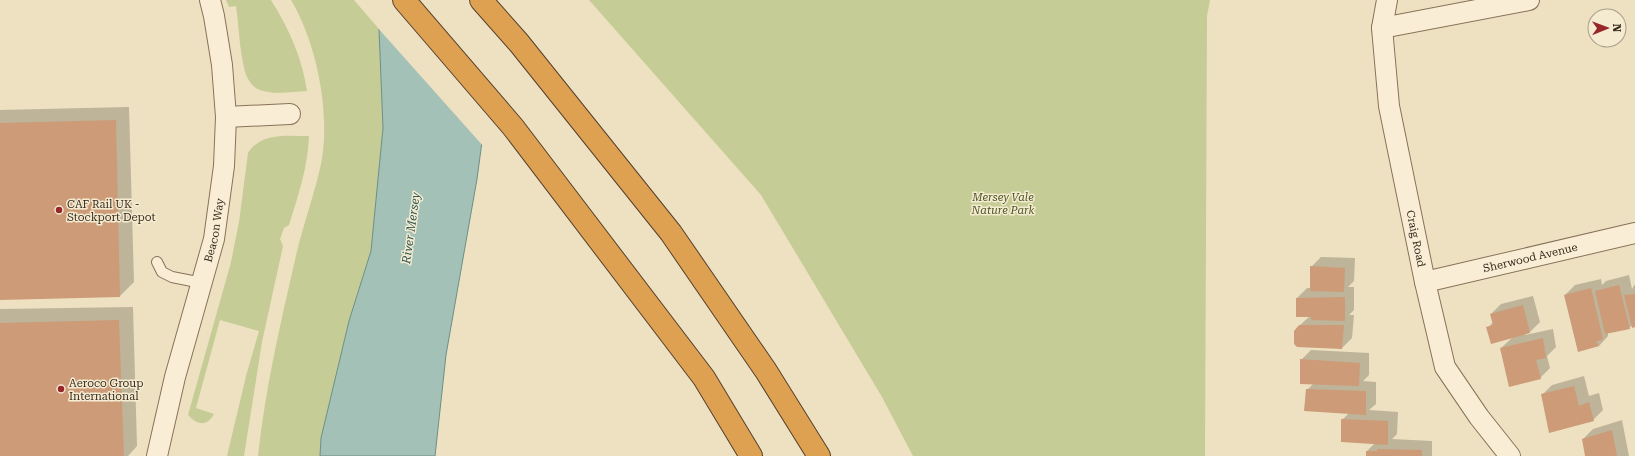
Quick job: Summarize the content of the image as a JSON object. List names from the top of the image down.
{
  "streets": {
    "street": ["Beacon Way", "Craig Road", "Sherwood Avenue"]
  },
  "crossings": [
    ["Craig Road", "Sherwood Avenue"]
  ],
  "water": ["River Mersey"],
  "parks": ["Mersey Vale Nature Park"],
  "places": ["CAF Rail UK - Stockport Depot", "Aeroco Group International"],
  "north": "right"
}
